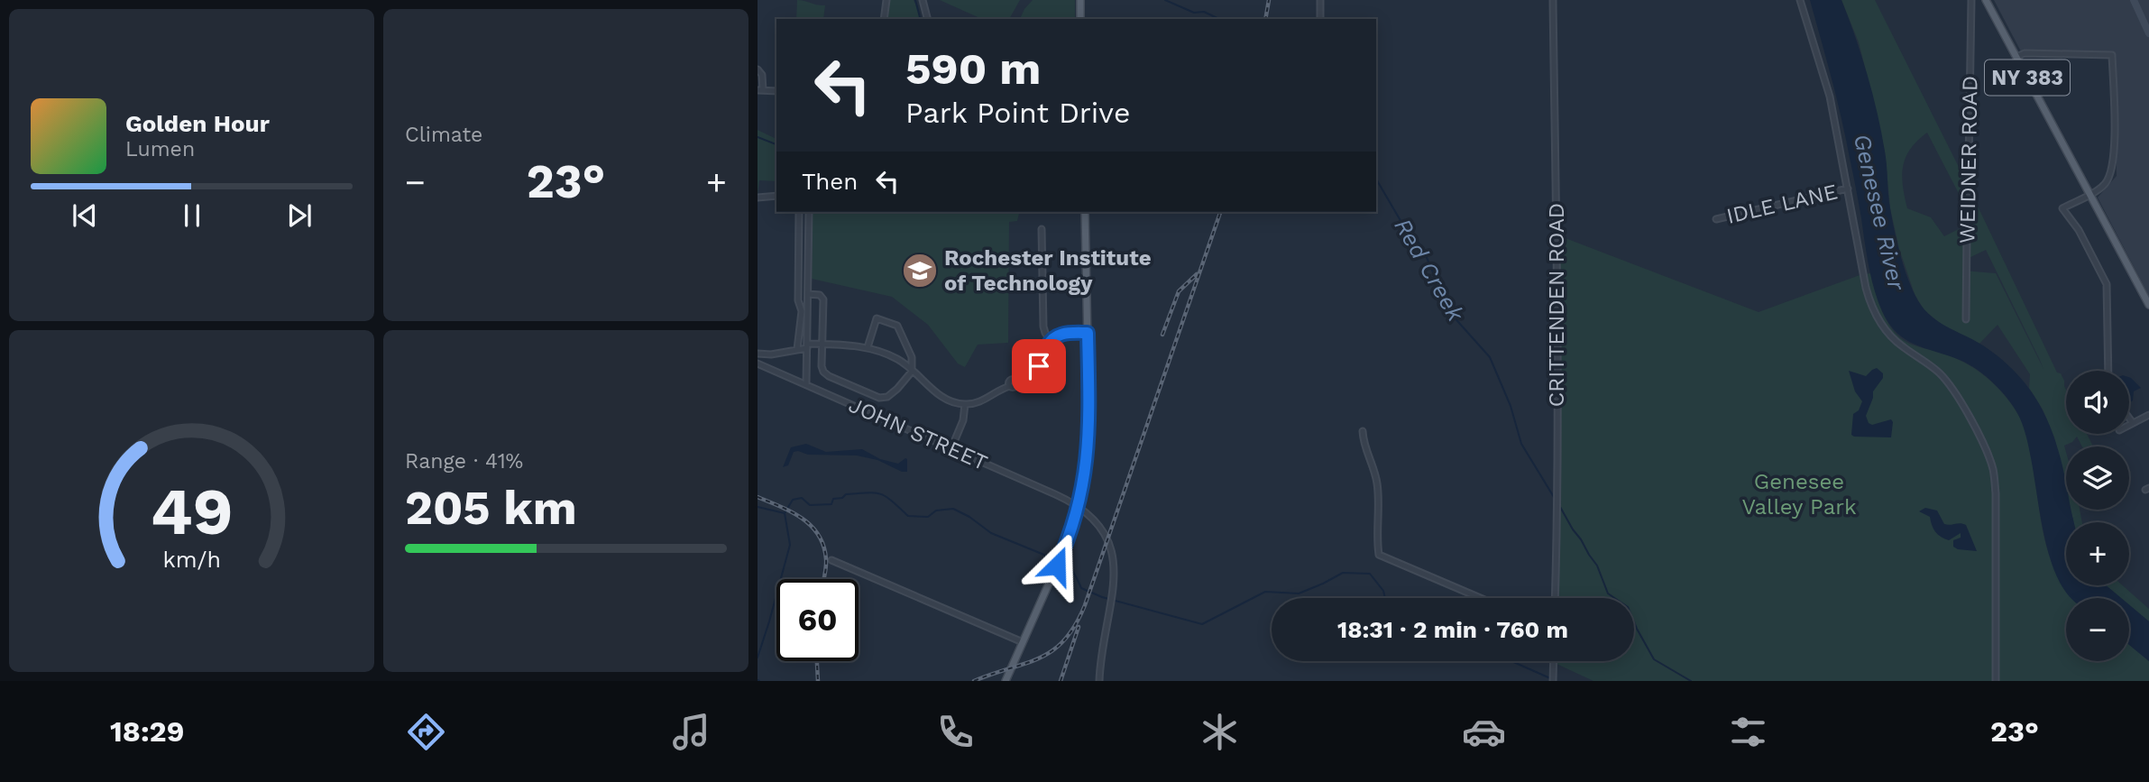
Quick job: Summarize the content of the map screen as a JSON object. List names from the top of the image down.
{
  "streets": {
    "main road": ["NY 383"],
    "street": [
      "WEIDNER ROAD",
      "IDLE LANE",
      "CRITTENDEN ROAD",
      "JOHN STREET"
    ]
  },
  "water": ["Genesee River", "Red Creek"],
  "parks": ["Genesee Valley Park"],
  "places": {
    "school or university": ["Rochester Institute of Technology"]
  },
  "page": {
    "tile": [
      "Climate",
      ["Range · 41%", "205 km"]
    ],
    "turn": ["590 m", "Park Point Drive"],
    "song": ["Golden Hour", "Lumen"],
    "then": "Then",
    "heat": ["−", "23°", "+"],
    "map_buttons": ["+", "−"],
    "limit": "60",
    "trip": "18:31 · 2 min · 760 m",
    "tabs": ["18:29", "23°"],
    "gauge": ["49", "km/h"]
  }
}
